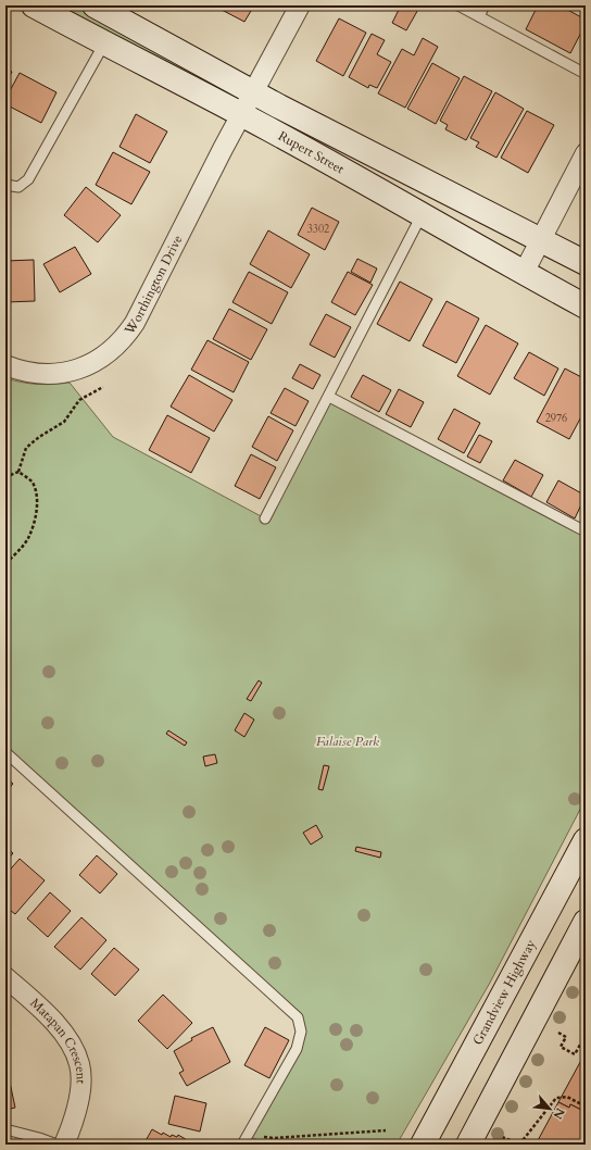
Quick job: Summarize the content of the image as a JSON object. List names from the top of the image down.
{
  "streets": {
    "street": [
      "Rupert Street",
      "Worthington Drive",
      "Grandview Highway",
      "Matapan Crescent"
    ]
  },
  "crossings": [
    ["Rupert Street", "Worthington Drive"]
  ],
  "parks": ["Falaise Park"],
  "house_numbers": ["3302", "2976"],
  "north": "bottom right"
}
